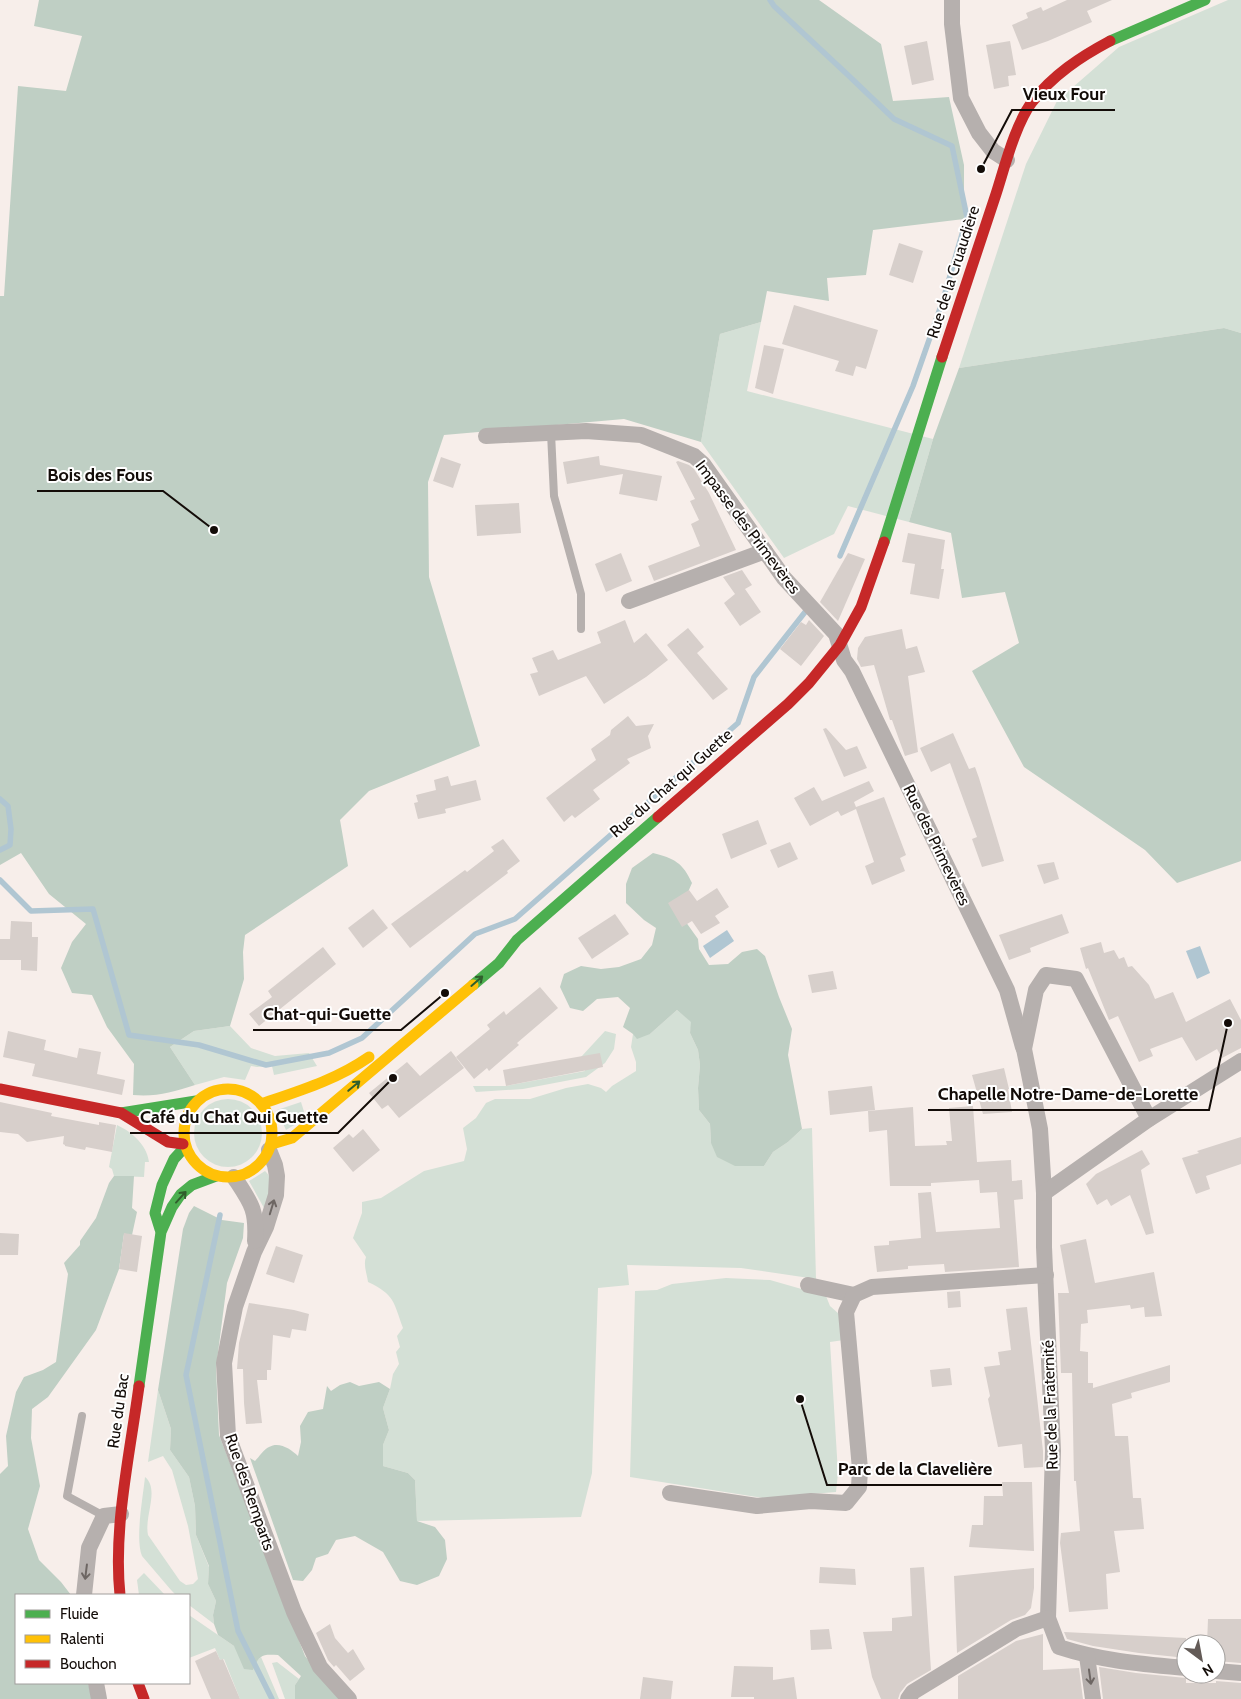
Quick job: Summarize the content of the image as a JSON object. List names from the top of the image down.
{
  "streets": {
    "main road": ["Rue de la Cruaudière", "Rue du Chat qui Guette", "Rue du Bac"],
    "street": [
      "Impasse des Primevères",
      "Rue des Primevères",
      "Rue de la Fraternité",
      "Rue des Remparts"
    ]
  },
  "crossings": [
    ["Rue de la Cruaudière", "Impasse des Primevères"],
    ["Rue de la Cruaudière", "Rue du Chat qui Guette"],
    ["Rue de la Cruaudière", "Rue des Primevères"],
    ["Impasse des Primevères", "Rue du Chat qui Guette"],
    ["Impasse des Primevères", "Rue des Primevères"],
    ["Rue du Chat qui Guette", "Rue des Primevères"],
    ["Rue du Chat qui Guette", "Rue des Remparts"],
    ["Rue des Primevères", "Rue de la Fraternité"]
  ],
  "places": [
    "Vieux Four",
    "Bois des Fous",
    "Chat-qui-Guette",
    "Chapelle Notre-Dame-de-Lorette",
    "Café du Chat Qui Guette",
    "Parc de la Clavelière"
  ],
  "legend": ["Fluide", "Ralenti", "Bouchon"],
  "north": "bottom right"
}
